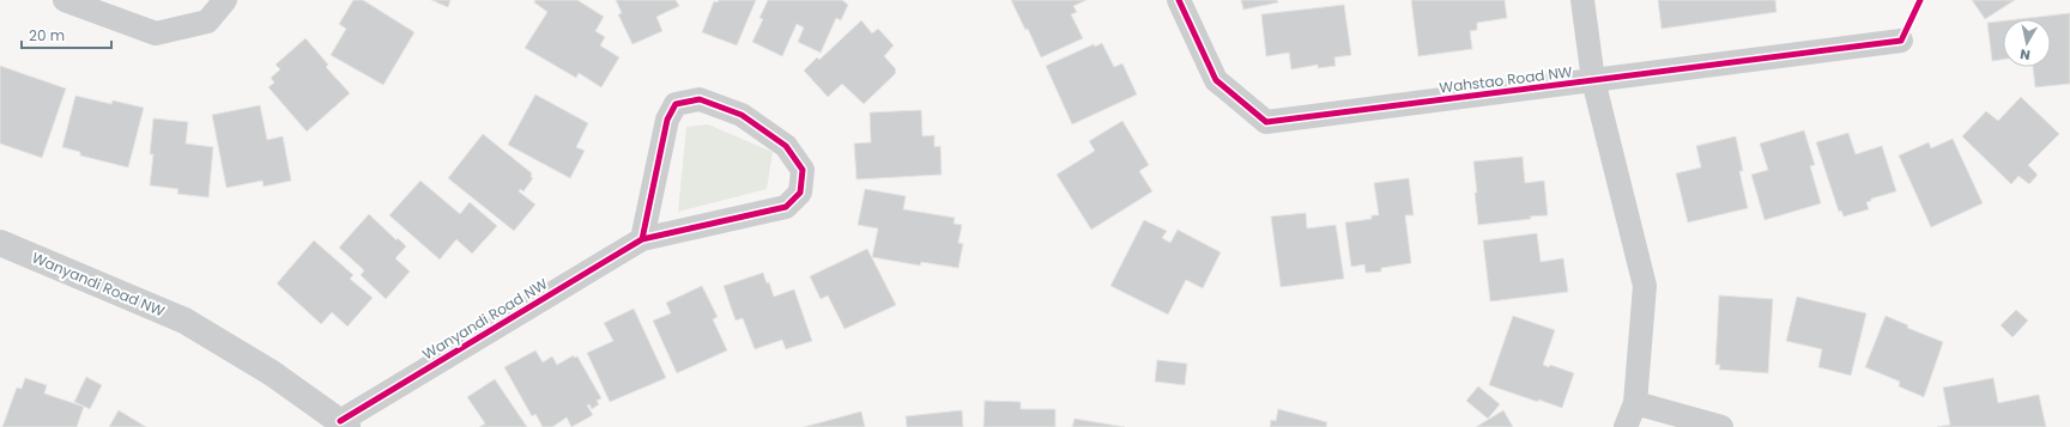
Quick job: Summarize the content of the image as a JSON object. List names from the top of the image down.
{
  "streets": {
    "street": ["Wahstao Road NW", "Wanyandi Road NW"]
  },
  "scale_bar": "20 m",
  "north": "bottom"
}
